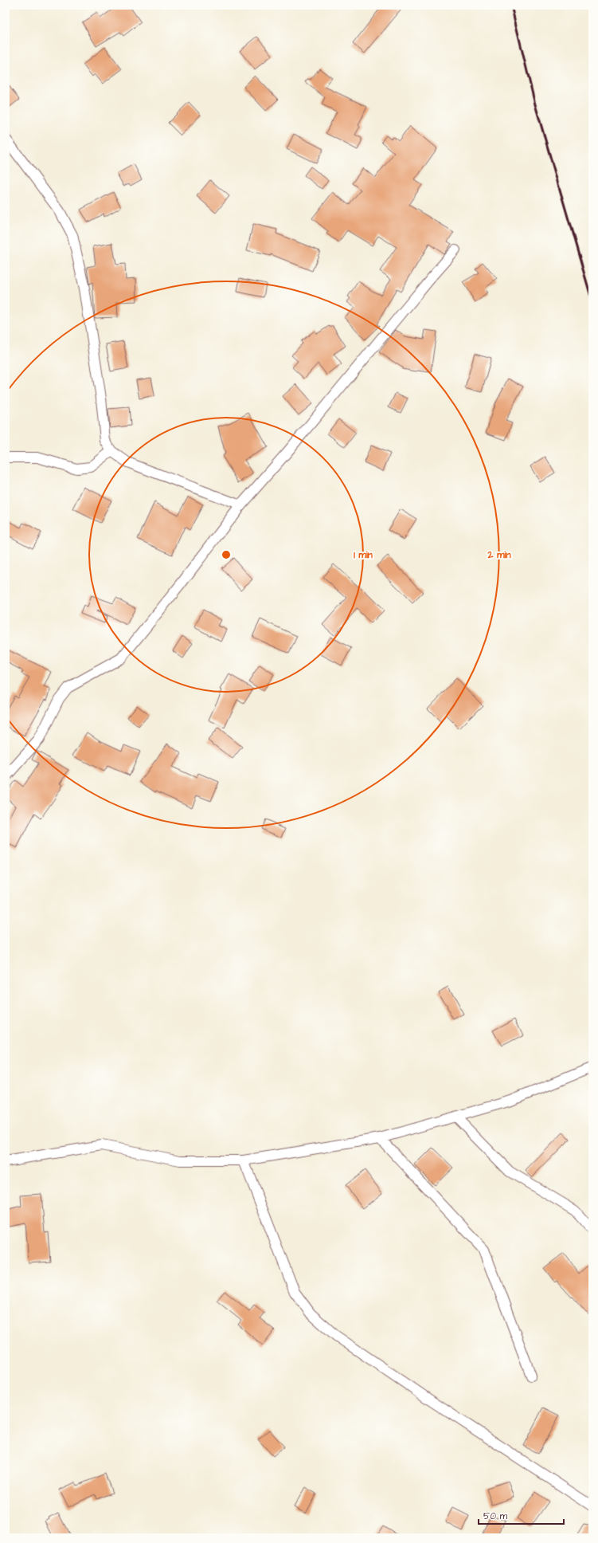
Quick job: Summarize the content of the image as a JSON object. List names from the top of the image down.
{
  "scale_bar": "50 m",
  "rings": ["1 min", "2 min"]
}
